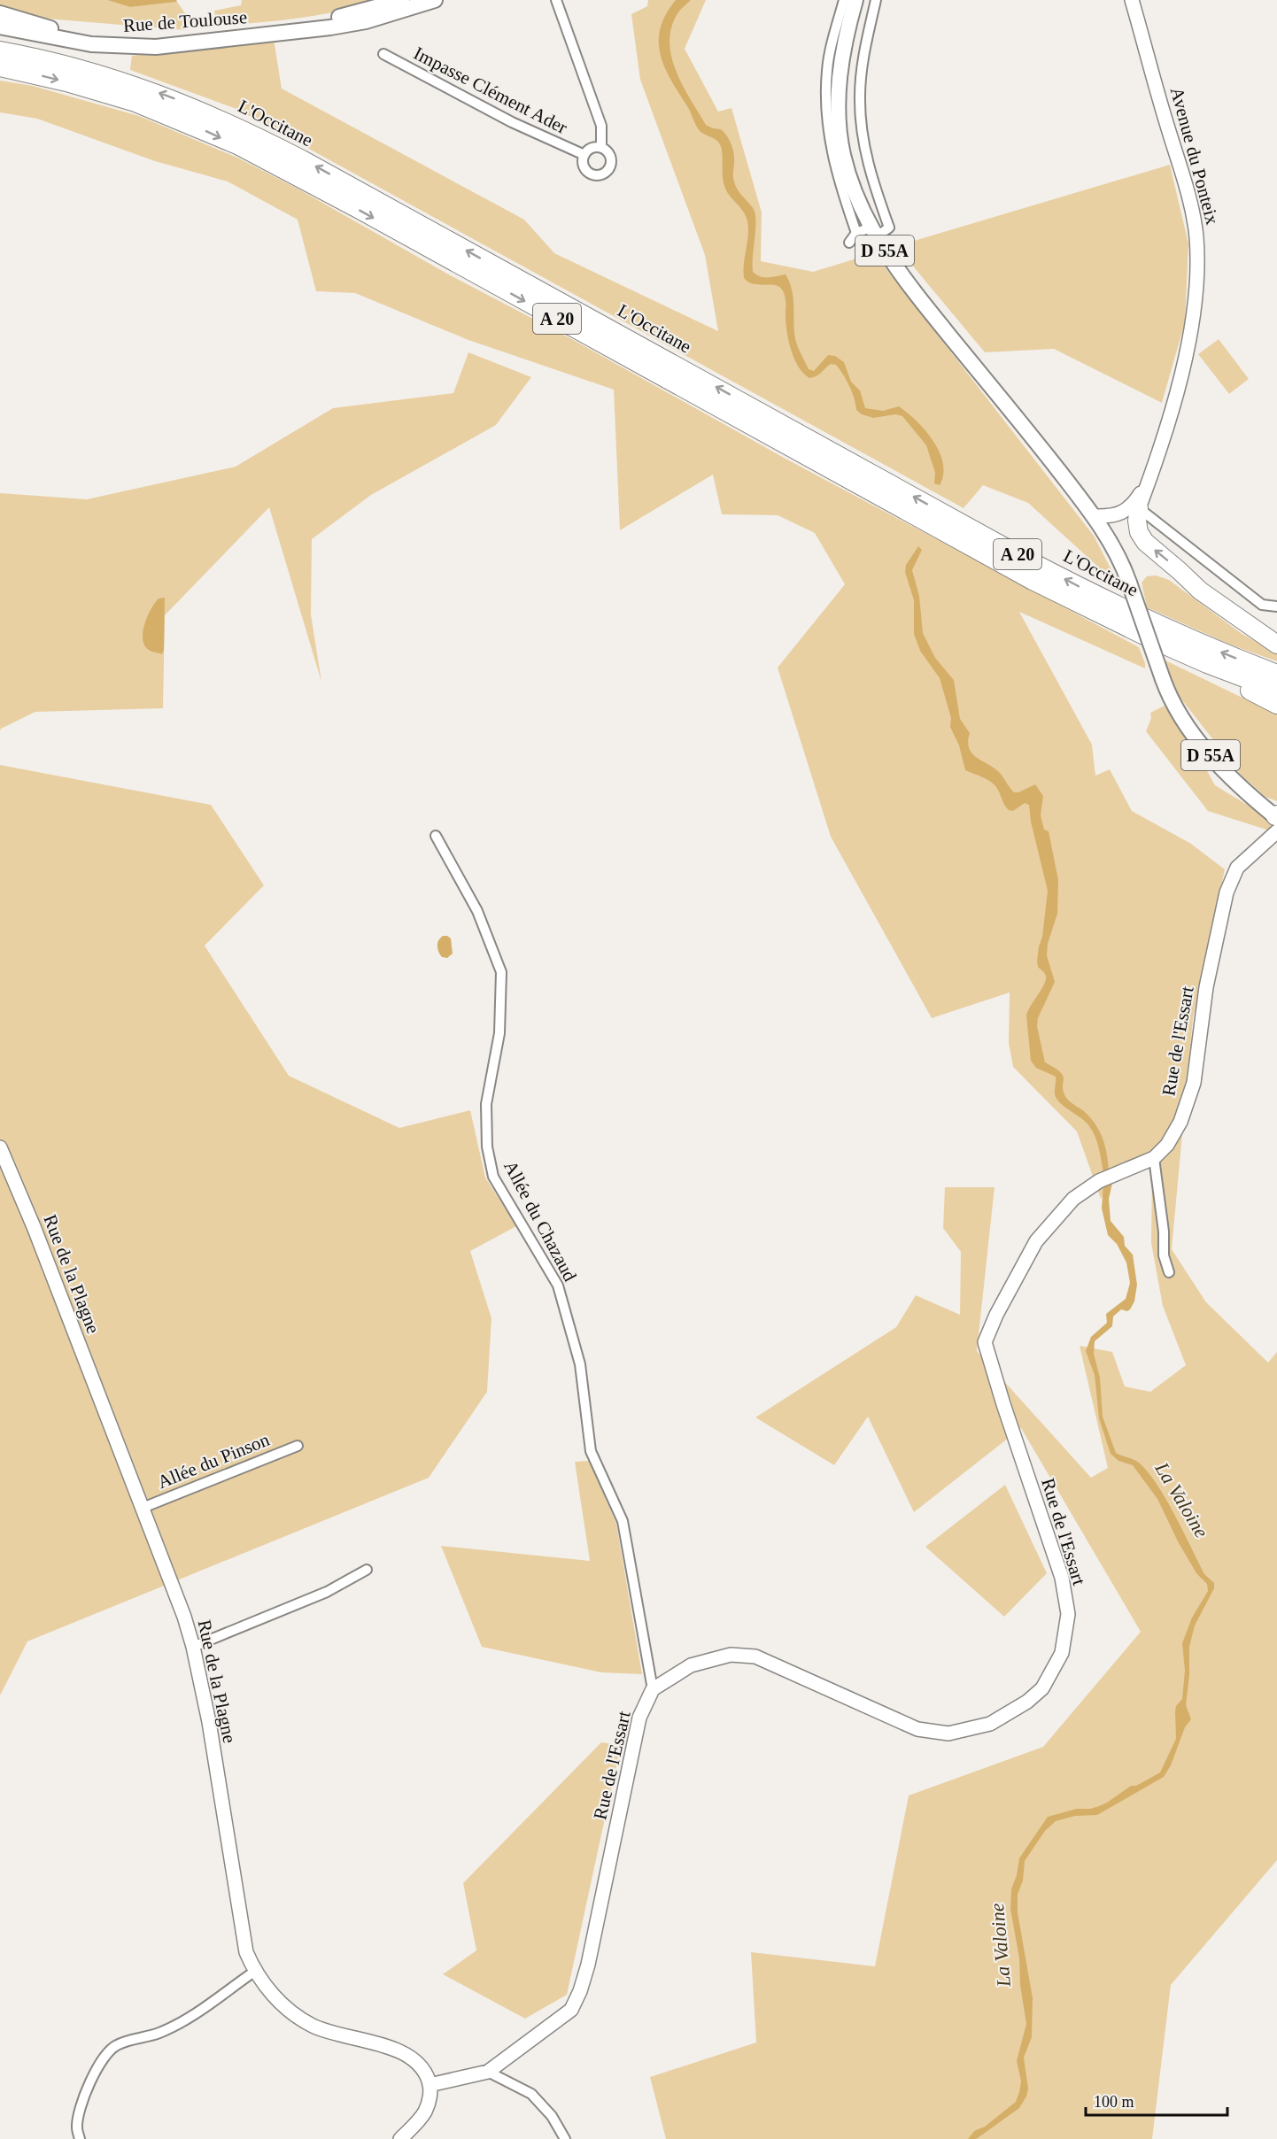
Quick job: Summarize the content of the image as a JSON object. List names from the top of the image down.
{
  "streets": {
    "highway": ["L'Occitane", "A 20"],
    "main road": ["Rue de Toulouse", "D 55A"],
    "street": [
      "Impasse Clément Ader",
      "Avenue du Ponteix",
      "Rue de l'Essart",
      "Allée du Chazaud",
      "Rue de la Plagne",
      "Allée du Pinson"
    ]
  },
  "crossings": [
    ["D 55A", "Rue de l'Essart"],
    ["Rue de l'Essart", "Allée du Chazaud"],
    ["Rue de l'Essart", "Rue de la Plagne"],
    ["Rue de la Plagne", "Allée du Pinson"]
  ],
  "water": ["La Valoine"],
  "scale_bar": "100 m"
}
